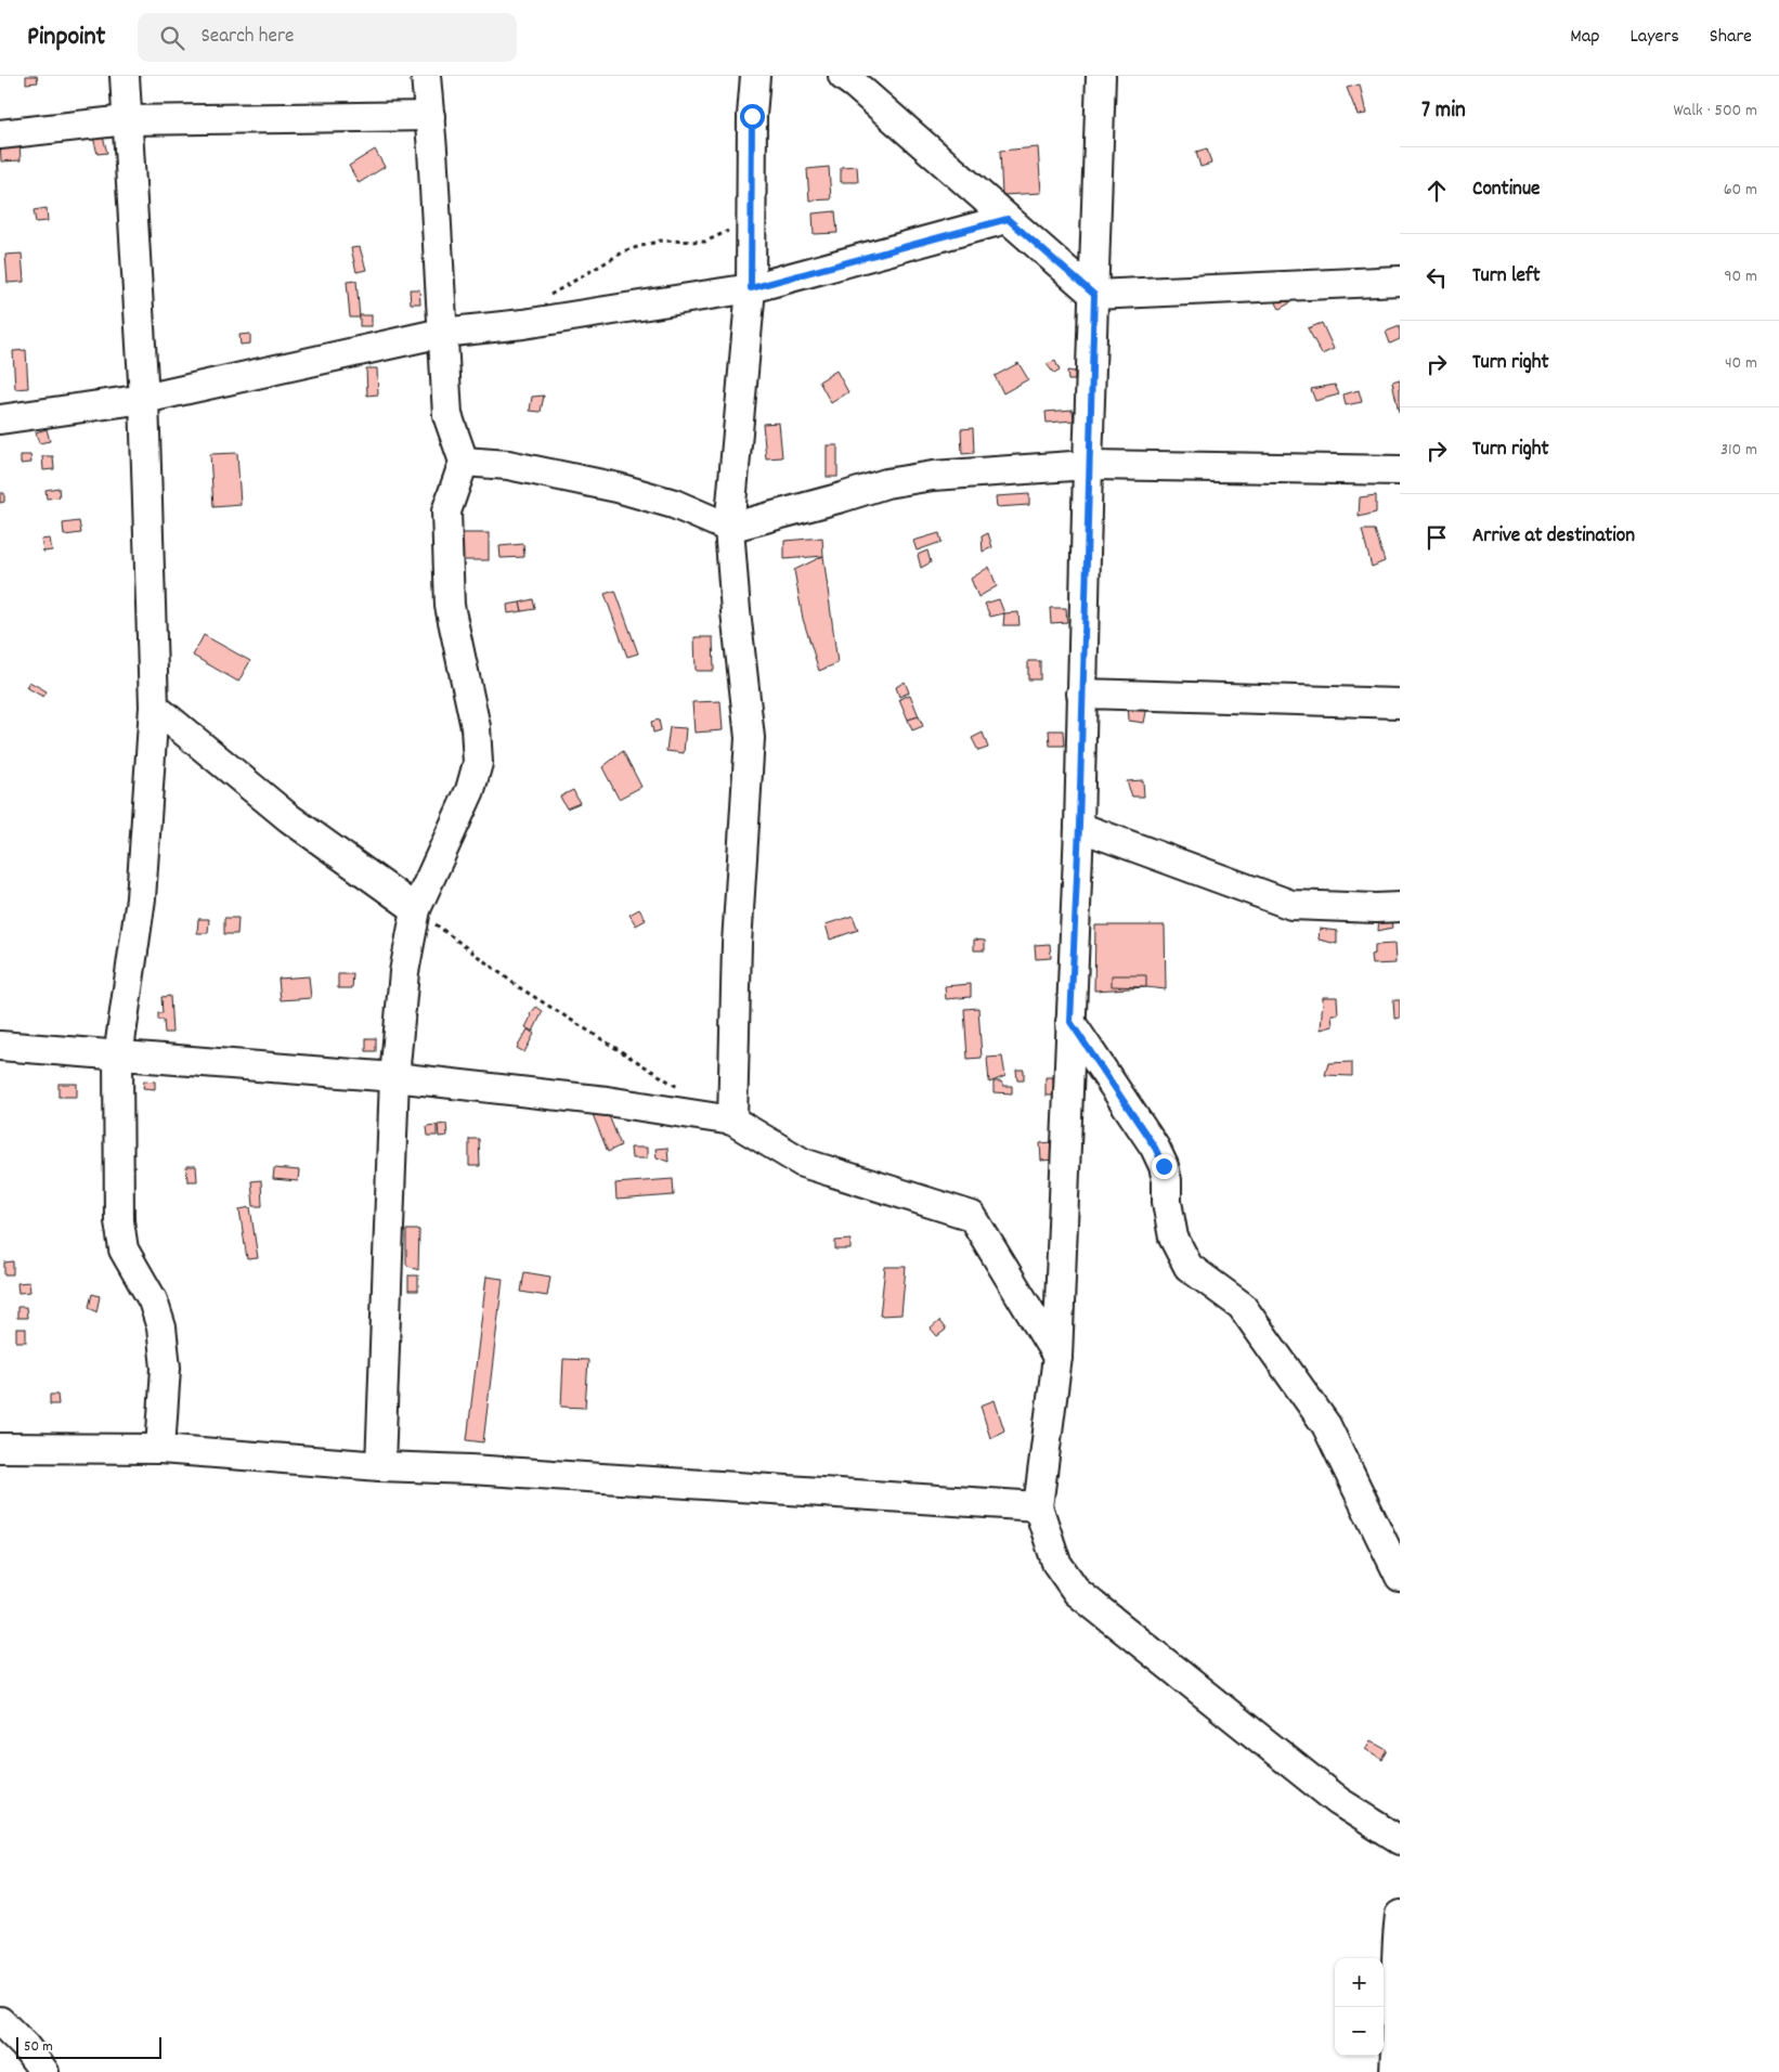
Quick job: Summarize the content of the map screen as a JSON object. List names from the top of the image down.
{
  "scale_bar": "50 m",
  "page": {
    "header": "Pinpoint",
    "search": "Search here",
    "nav": ["Map", "Layers", "Share"],
    "heading": ["7 min", "Walk · 500 m"],
    "list": [
      ["Continue", "60 m"],
      ["Turn left", "90 m"],
      ["Turn right", "40 m"],
      ["Turn right", "310 m"],
      "Arrive at destination"
    ],
    "map_buttons": ["+", "−"],
    "scale": "50 m"
  }
}
